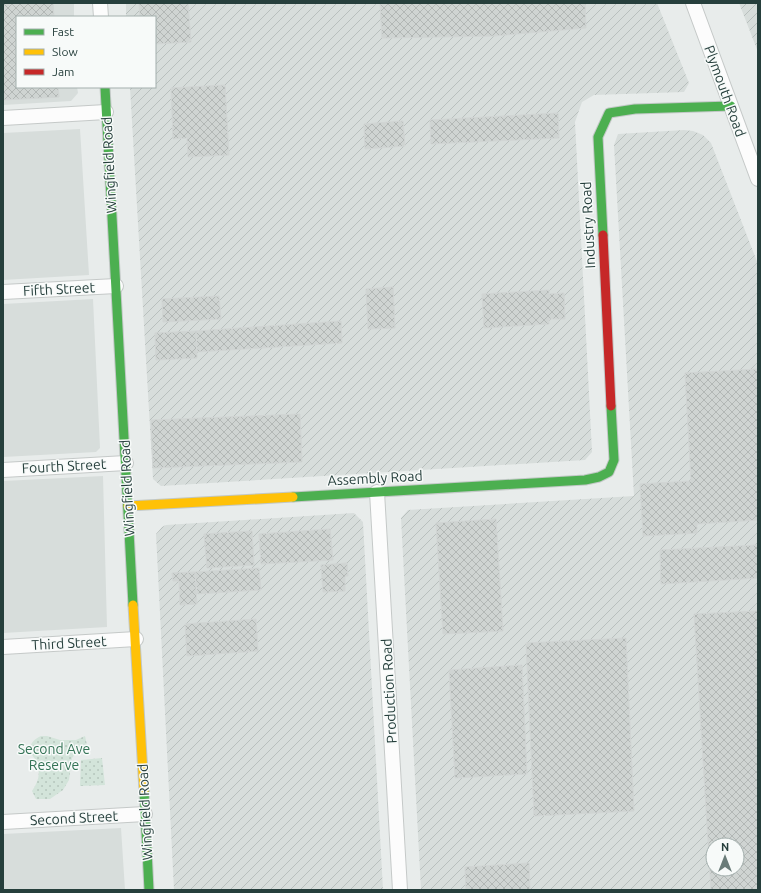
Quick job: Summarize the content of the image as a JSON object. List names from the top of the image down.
{
  "streets": {
    "street": [
      "Plymouth Road",
      "Wingfield Road",
      "Industry Road",
      "Fifth Street",
      "Fourth Street",
      "Assembly Road",
      "Third Street",
      "Production Road",
      "Second Street"
    ]
  },
  "crossings": [
    ["Plymouth Road", "Industry Road"],
    ["Wingfield Road", "Fifth Street"],
    ["Wingfield Road", "Fourth Street"],
    ["Wingfield Road", "Assembly Road"],
    ["Wingfield Road", "Third Street"],
    ["Wingfield Road", "Second Street"],
    ["Industry Road", "Assembly Road"],
    ["Assembly Road", "Production Road"]
  ],
  "parks": ["Second Ave Reserve"],
  "legend": ["Fast", "Slow", "Jam"],
  "north": "top"
}
